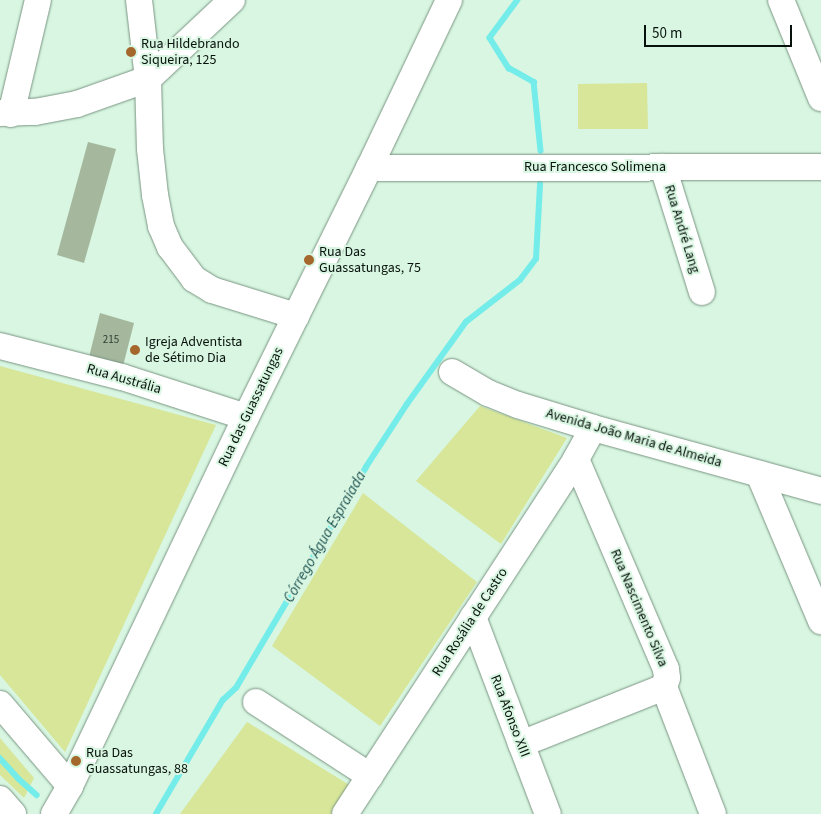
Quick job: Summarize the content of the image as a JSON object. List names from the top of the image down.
{
  "streets": {
    "street": [
      "Rua Francesco Solimena",
      "Rua André Lang",
      "Rua Austrália",
      "Rua das Guassatungas",
      "Avenida João Maria de Almeida",
      "Rua Nascimento Silva",
      "Rua Rosália de Castro",
      "Rua Afonso XIII"
    ]
  },
  "crossings": [
    ["Rua Francesco Solimena", "Rua André Lang"],
    ["Rua Francesco Solimena", "Rua das Guassatungas"],
    ["Rua Austrália", "Rua das Guassatungas"],
    ["Avenida João Maria de Almeida", "Rua Rosália de Castro"],
    ["Rua Nascimento Silva", "Rua Rosália de Castro"],
    ["Rua Rosália de Castro", "Rua Afonso XIII"]
  ],
  "water": ["Córrego Água Espraiada"],
  "places": [
    "Rua Hildebrando Siqueira, 125",
    "Rua Das Guassatungas, 75",
    "Igreja Adventista de Sétimo Dia",
    "Rua Das Guassatungas, 88"
  ],
  "house_numbers": ["215"],
  "scale_bar": "50 m"
}
